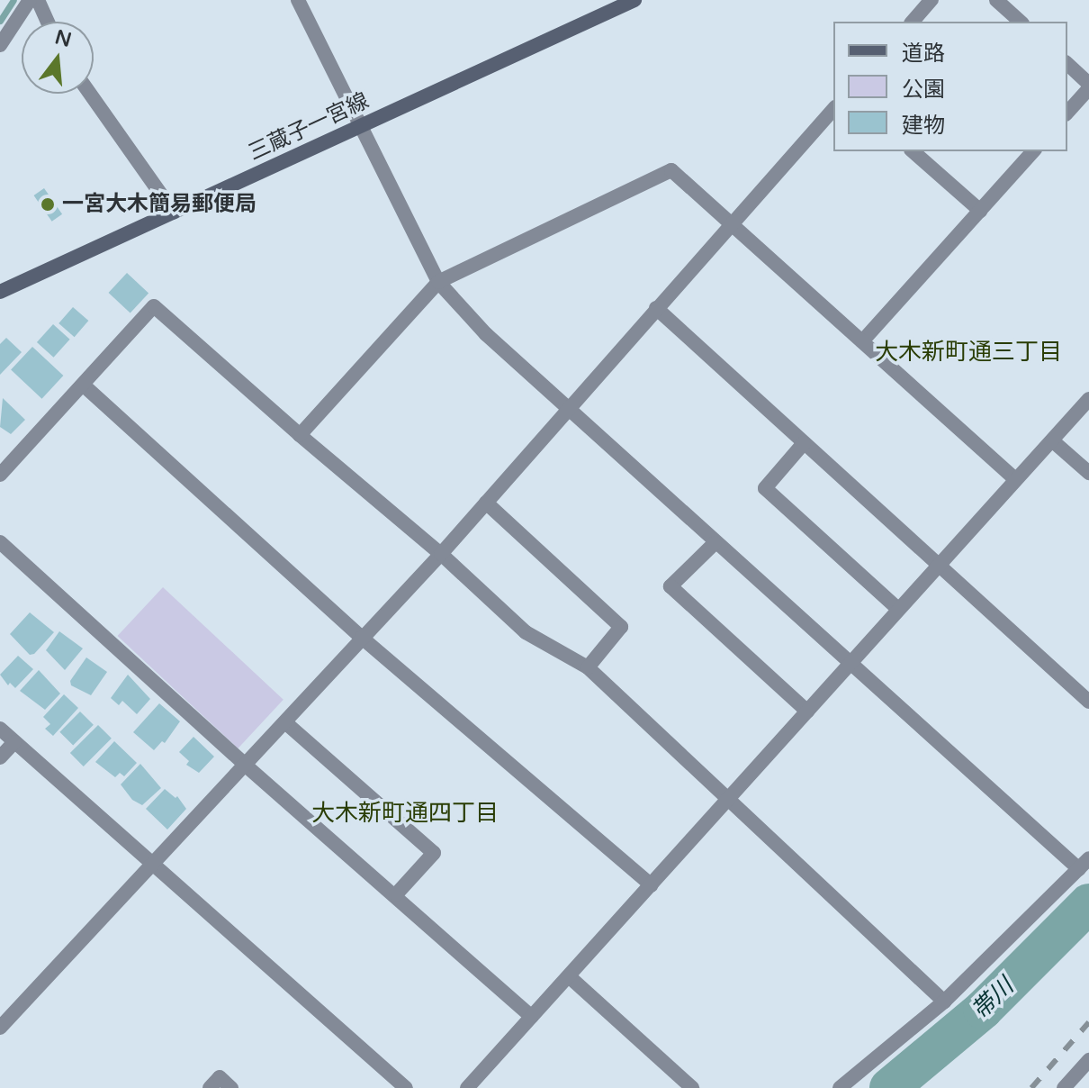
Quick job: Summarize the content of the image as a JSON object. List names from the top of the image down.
{
  "streets": {
    "main road": ["三蔵子一宮線"]
  },
  "districts": ["大木新町通三丁目", "大木新町通四丁目"],
  "water": ["帯川"],
  "places": ["一宮大木簡易郵便局"],
  "legend": ["道路", "公園", "建物"],
  "north": "top"
}
